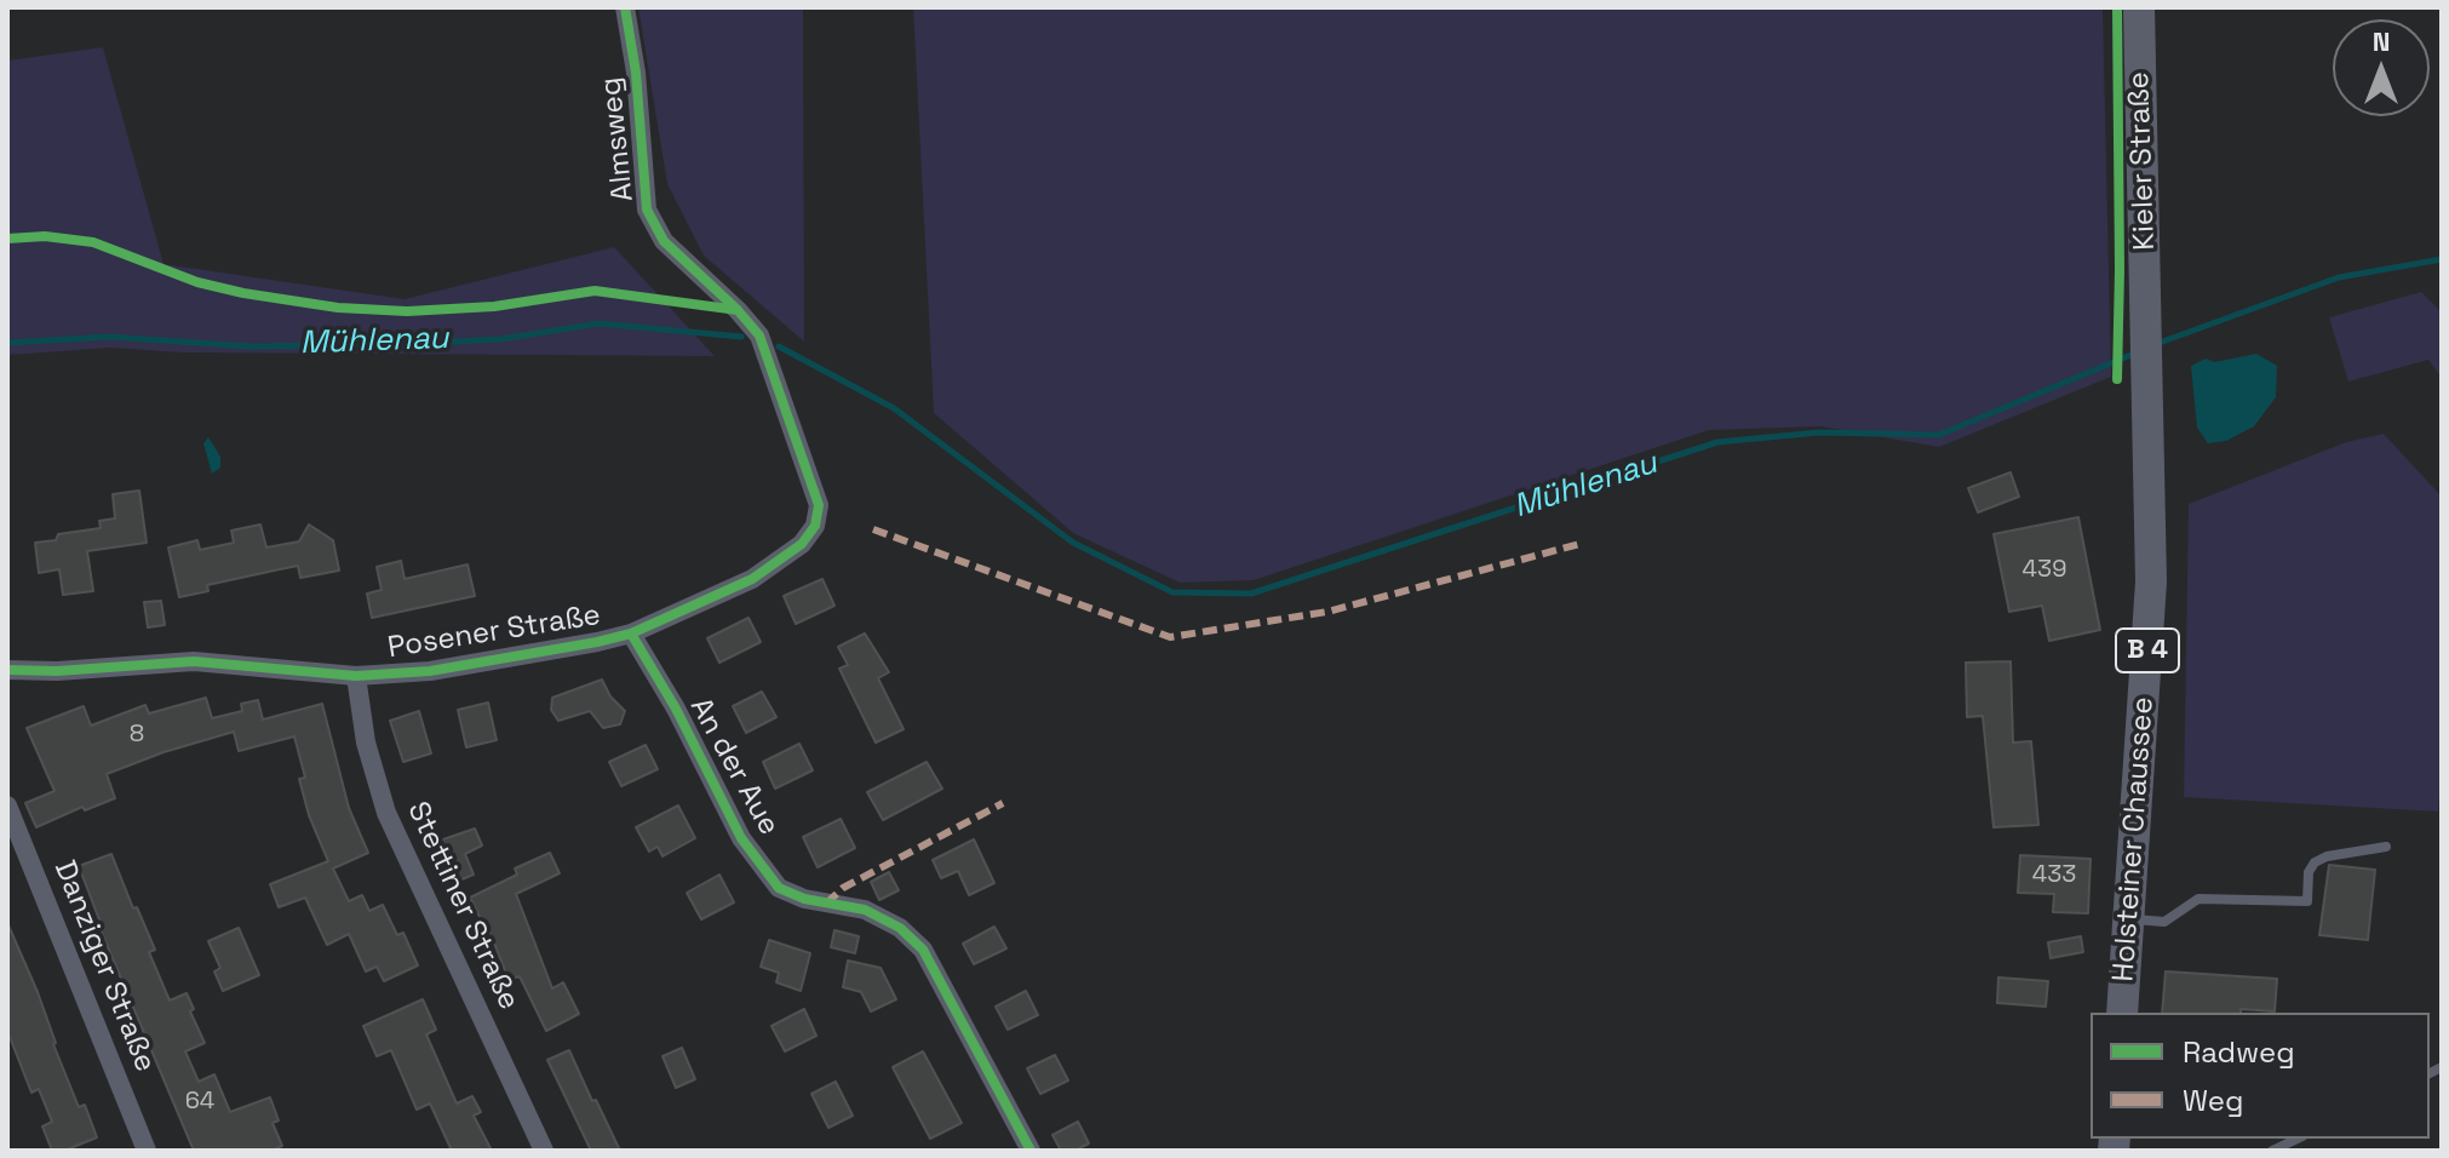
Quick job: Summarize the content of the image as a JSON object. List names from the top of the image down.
{
  "streets": {
    "main road": ["Kieler Straße", "B 4", "Holsteiner Chaussee"],
    "street": [
      "Almsweg",
      "Posener Straße",
      "An der Aue",
      "Stettiner Straße",
      "Danziger Straße"
    ]
  },
  "crossings": [
    ["Almsweg", "Posener Straße"],
    ["Kieler Straße", "Holsteiner Chaussee"],
    ["Posener Straße", "An der Aue"],
    ["Posener Straße", "Stettiner Straße"]
  ],
  "water": ["Mühlenau"],
  "house_numbers": [
    "439",
    "8",
    "433",
    "64"
  ],
  "legend": ["Radweg", "Weg"],
  "north": "top"
}
